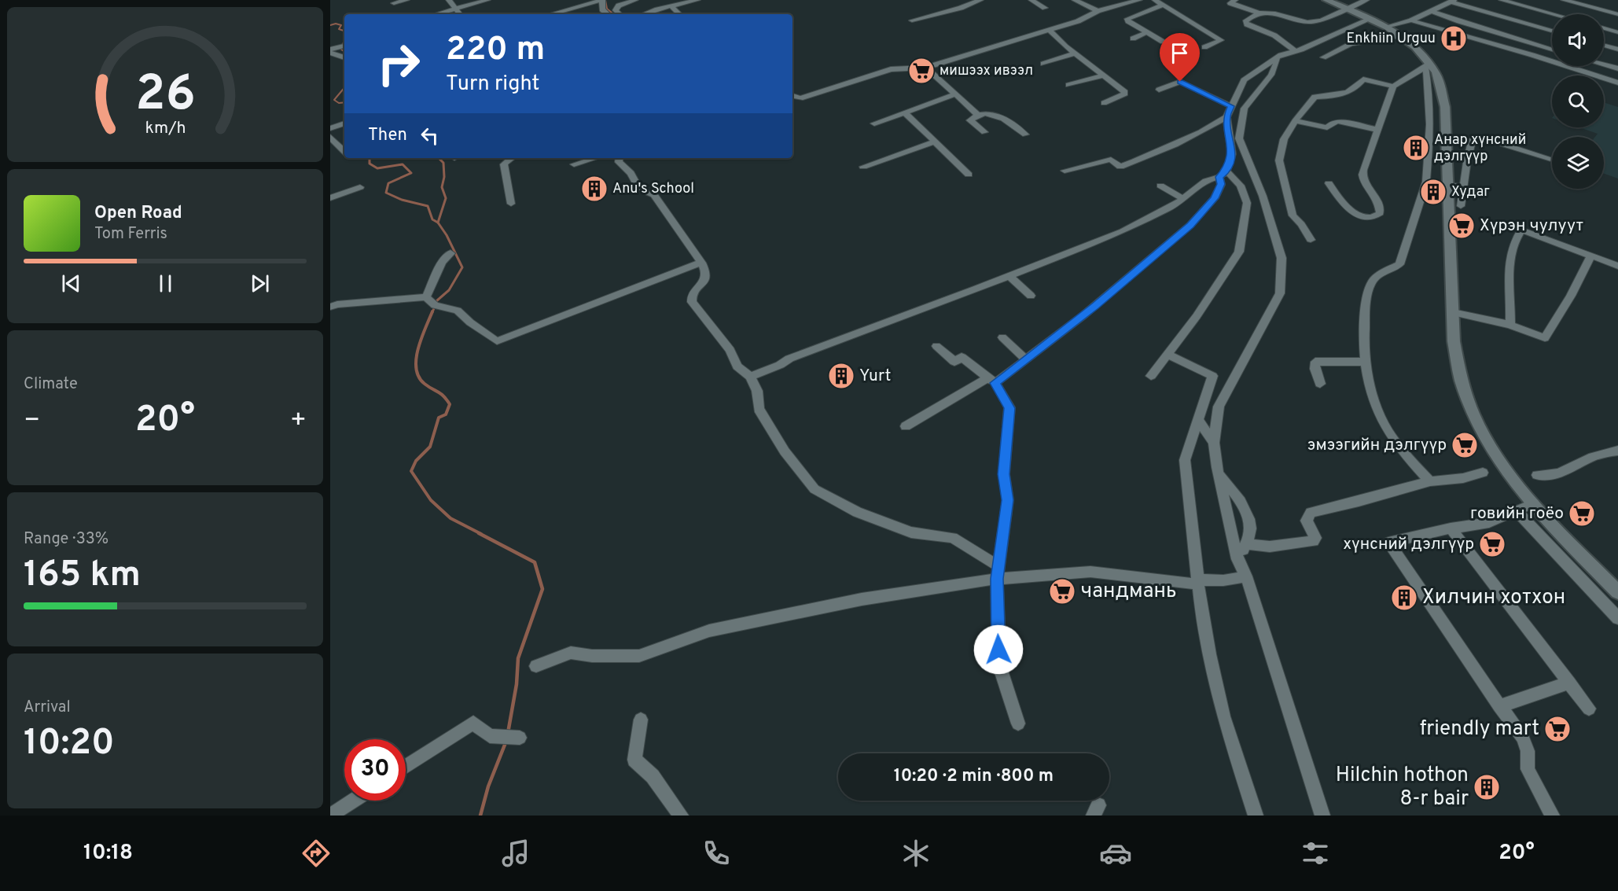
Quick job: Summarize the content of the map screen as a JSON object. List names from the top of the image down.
{
  "places": {
    "hospital": ["Enkhiin Urguu"],
    "supermarket": [
      "мишээх ивээл",
      "Хүрэн чулуут",
      "эмээгийн дэлгүүр",
      "говийн гоёо",
      "хүнсний дэлгүүр",
      "чандмань",
      "friendly mart"
    ],
    "building": [
      "Анар хүнсний дэлгүүр",
      "Anu's School",
      "Худаг",
      "Yurt",
      "Хилчин хотхон",
      "Hilchin hothon 8-r bair"
    ]
  },
  "page": {
    "turn": ["220 m", "Turn right"],
    "then": "Then",
    "song": ["Open Road", "Tom Ferris"],
    "tile": [
      "Climate",
      ["Range · 33%", "165 km"],
      ["Arrival", "10:20"]
    ],
    "heat": ["−", "20°", "+"],
    "limit": "30",
    "trip": "10:20 · 2 min · 800 m",
    "tabs": ["10:18", "20°"],
    "gauge": ["26", "km/h"]
  }
}
